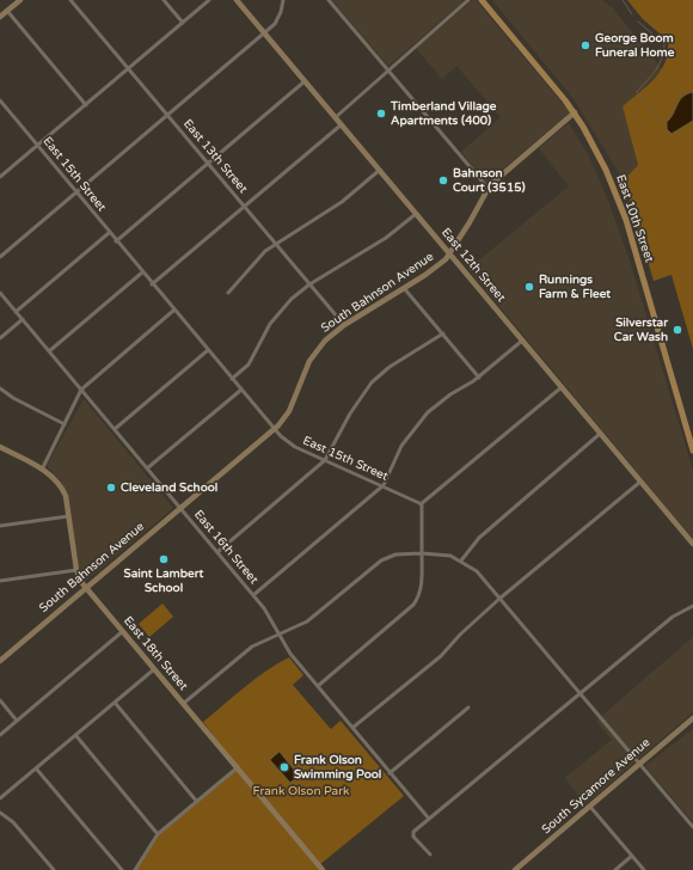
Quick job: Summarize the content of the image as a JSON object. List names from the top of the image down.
{
  "streets": {
    "main road": ["East 10th Street"],
    "street": [
      "East 13th Street",
      "East 15th Street",
      "East 12th Street",
      "South Bahnson Avenue",
      "East 16th Street",
      "East 18th Street",
      "South Sycamore Avenue"
    ]
  },
  "crossings": [
    ["East 13th Street", "South Bahnson Avenue"],
    ["East 15th Street", "South Bahnson Avenue"],
    ["East 10th Street", "South Bahnson Avenue"],
    ["East 12th Street", "South Bahnson Avenue"],
    ["South Bahnson Avenue", "East 16th Street"],
    ["South Bahnson Avenue", "East 18th Street"]
  ],
  "parks": ["Frank Olson Park"],
  "places": [
    "George Boom Funeral Home",
    "Timberland Village Apartments (400)",
    "Bahnson Court (3515)",
    "Runnings Farm & Fleet",
    "Silverstar Car Wash",
    "Cleveland School",
    "Saint Lambert School",
    "Frank Olson Swimming Pool"
  ]
}
